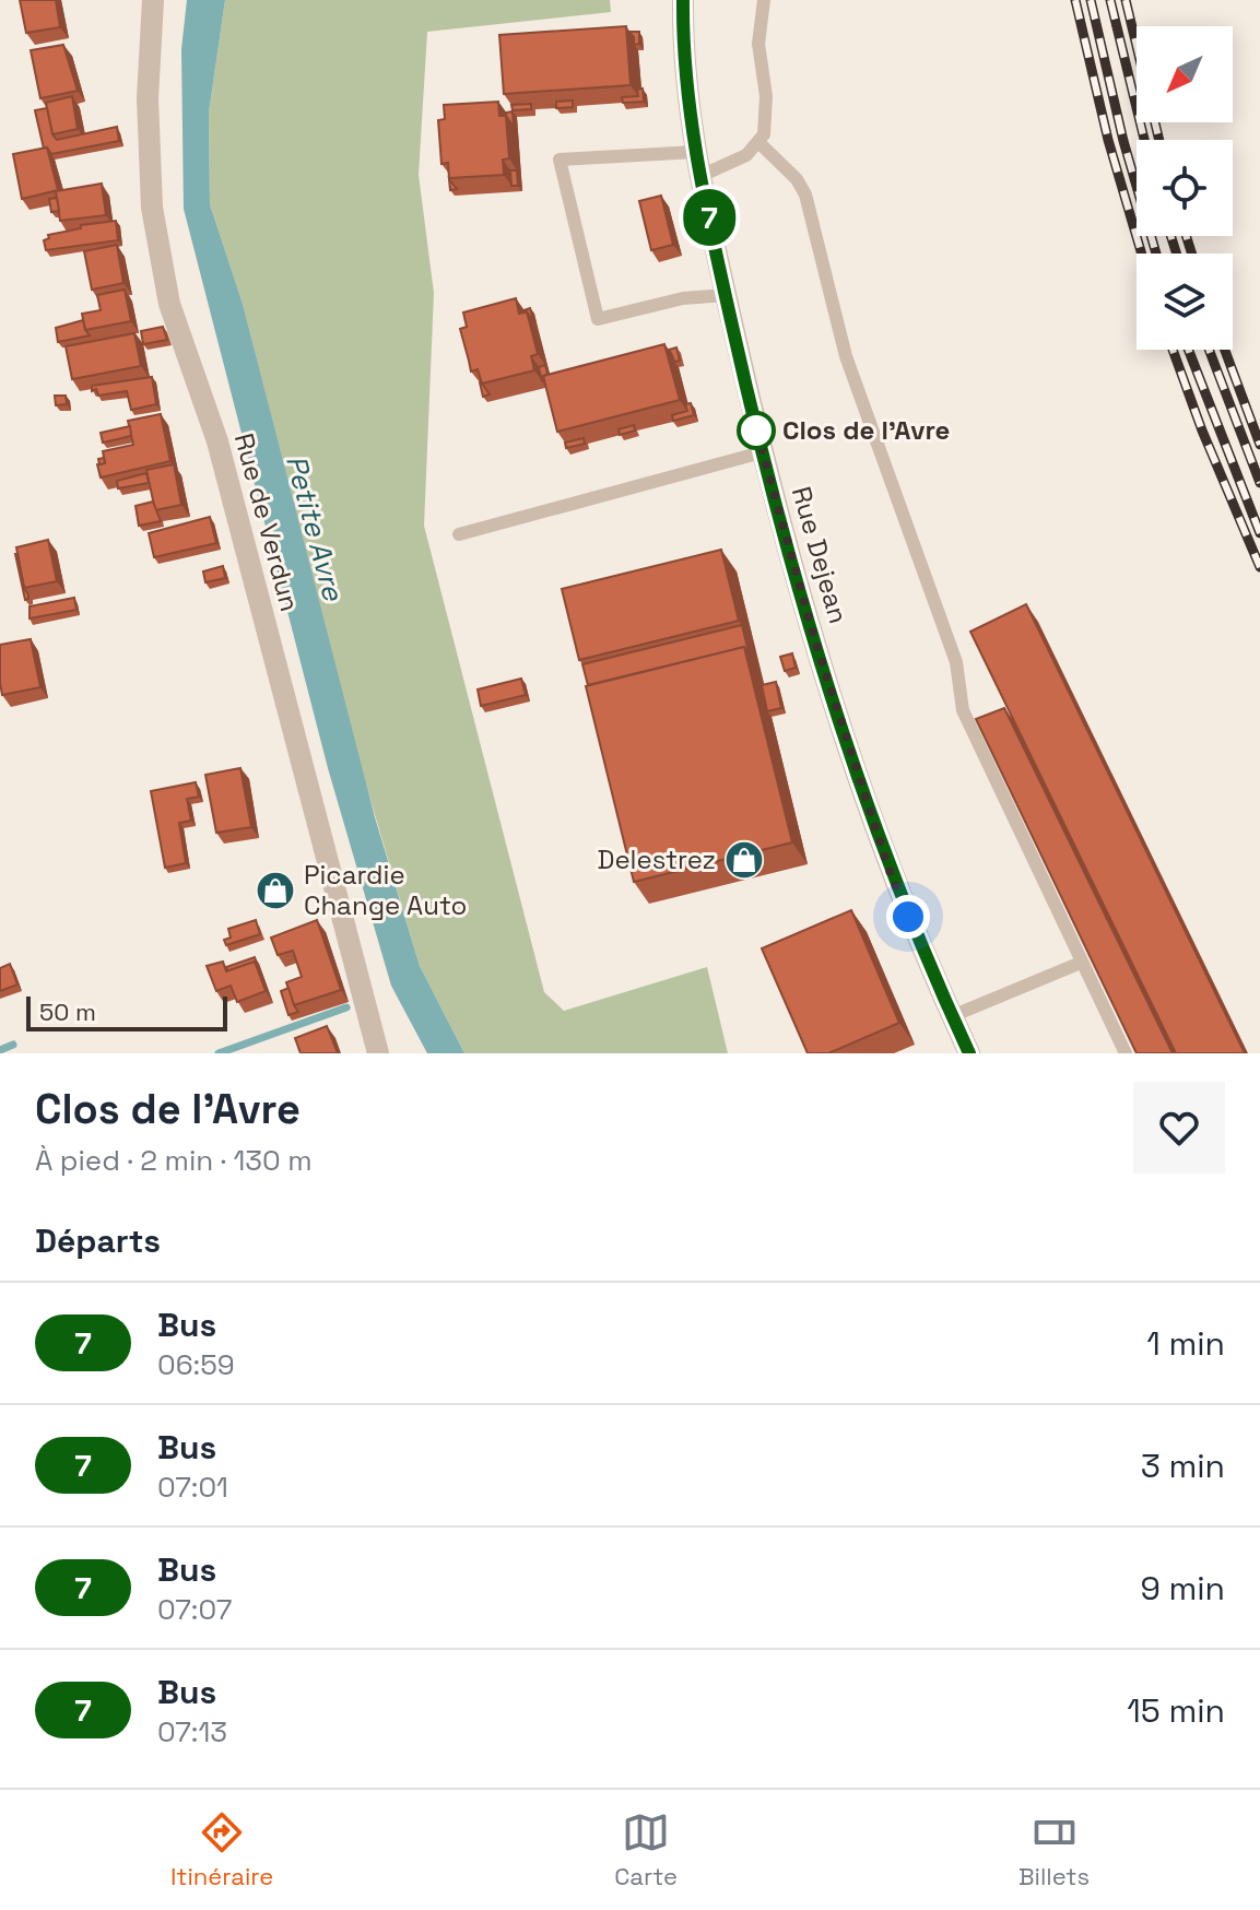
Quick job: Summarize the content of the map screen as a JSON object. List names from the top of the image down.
{
  "streets": {
    "street": ["Rue de Verdun", "Rue Dejean"]
  },
  "water": ["Petite Avre"],
  "places": {
    "other": ["Clos de l'Avre"],
    "shop": ["Delestrez", "Picardie Change Auto"]
  },
  "lines": ["bus line 7"],
  "scale_bar": "50 m",
  "north": "bottom left",
  "page": {
    "on_map": "7",
    "scale": "50 m",
    "heading": [
      ["Clos de l'Avre", "À pied · 2 min · 130 m"],
      "Départs"
    ],
    "list": [
      {
        "mark": "7",
        "name": "Bus",
        "note": "06:59",
        "value": "1 min"
      },
      {
        "mark": "7",
        "name": "Bus",
        "note": "07:01",
        "value": "3 min"
      },
      {
        "mark": "7",
        "name": "Bus",
        "note": "07:07",
        "value": "9 min"
      },
      {
        "mark": "7",
        "name": "Bus",
        "note": "07:13",
        "value": "15 min"
      }
    ],
    "tabs": ["Itinéraire", "Carte", "Billets"]
  }
}
